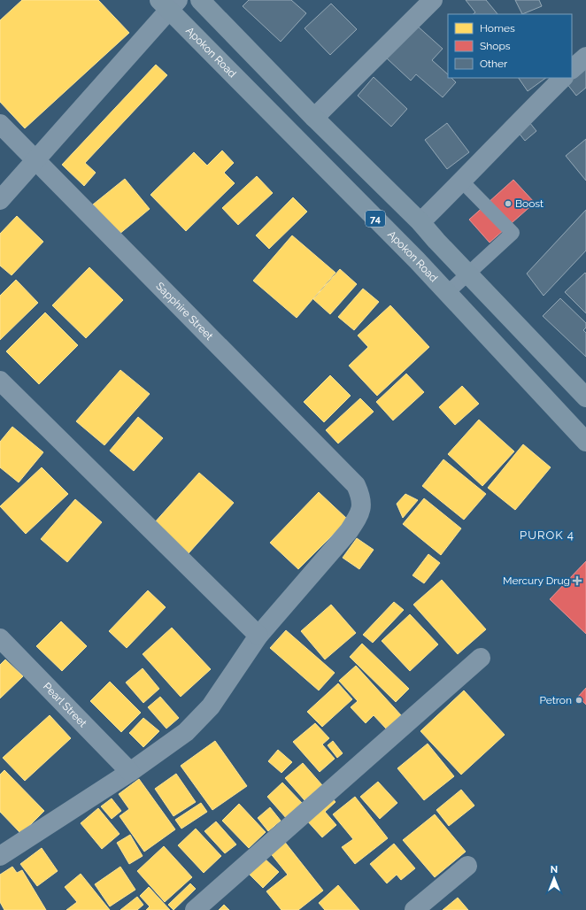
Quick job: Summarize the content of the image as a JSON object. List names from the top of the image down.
{
  "streets": {
    "highway": ["Apokon Road", "74"],
    "street": ["Sapphire Street", "Pearl Street"]
  },
  "districts": ["PUROK 4"],
  "places": {
    "other": ["Boost", "Petron"],
    "health": ["Mercury Drug"]
  },
  "legend": ["Homes", "Shops", "Other"],
  "north": "top"
}
